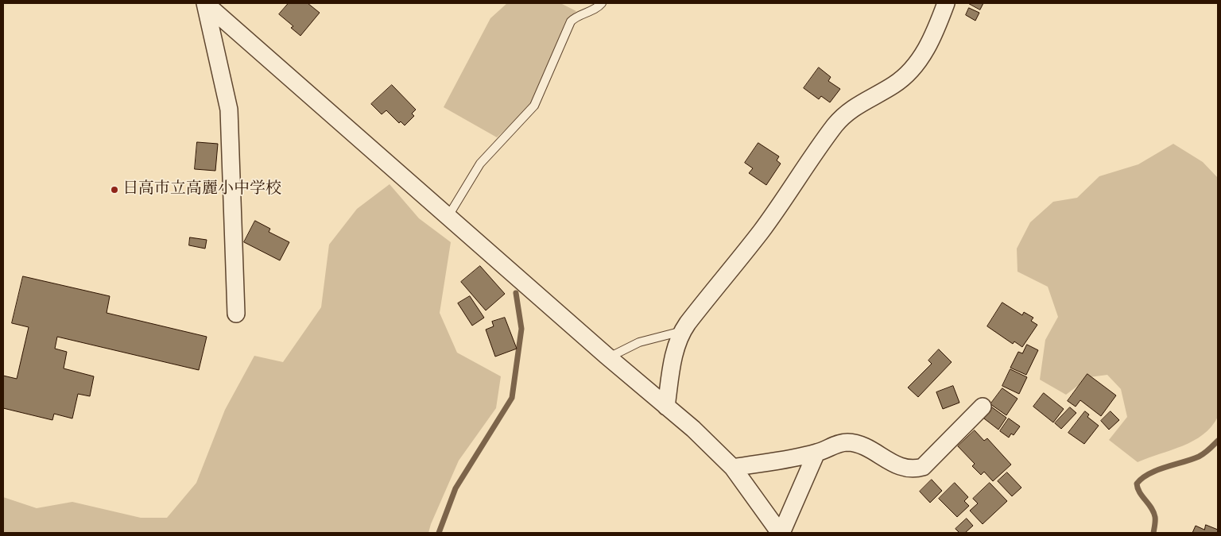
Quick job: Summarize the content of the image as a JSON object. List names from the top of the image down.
{
  "places": ["日高市立高麗小中学校"]
}
